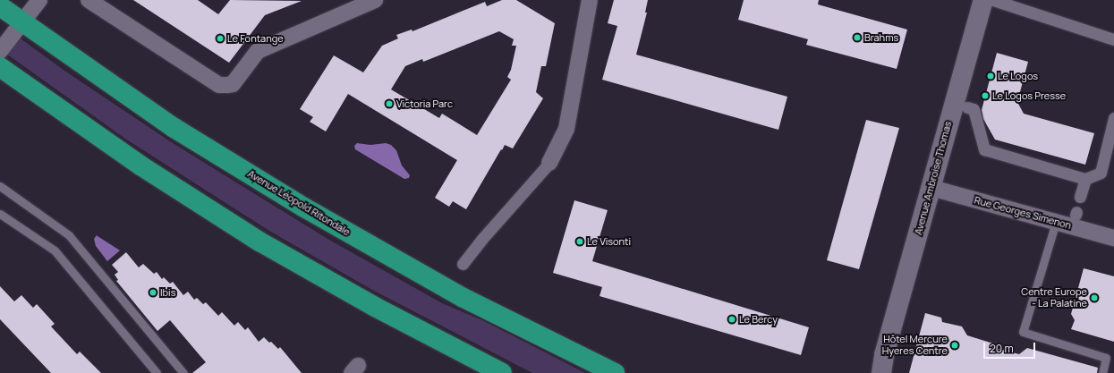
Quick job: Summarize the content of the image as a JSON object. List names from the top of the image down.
{
  "streets": {
    "highway": ["Avenue Léopold Ritondale"],
    "street": ["Avenue Ambroise Thomas", "Rue Georges Simenon"]
  },
  "crossings": [
    ["Avenue Ambroise Thomas", "Rue Georges Simenon"]
  ],
  "places": [
    "Brahms",
    "Le Fontange",
    "Le Logos",
    "Le Logos Presse",
    "Victoria Parc",
    "Le Visonti",
    "Ibis",
    "Centre Europe - La Palatine",
    "Le Bercy",
    "Hôtel Mercure Hyeres Centre"
  ],
  "scale_bar": "20 m"
}
